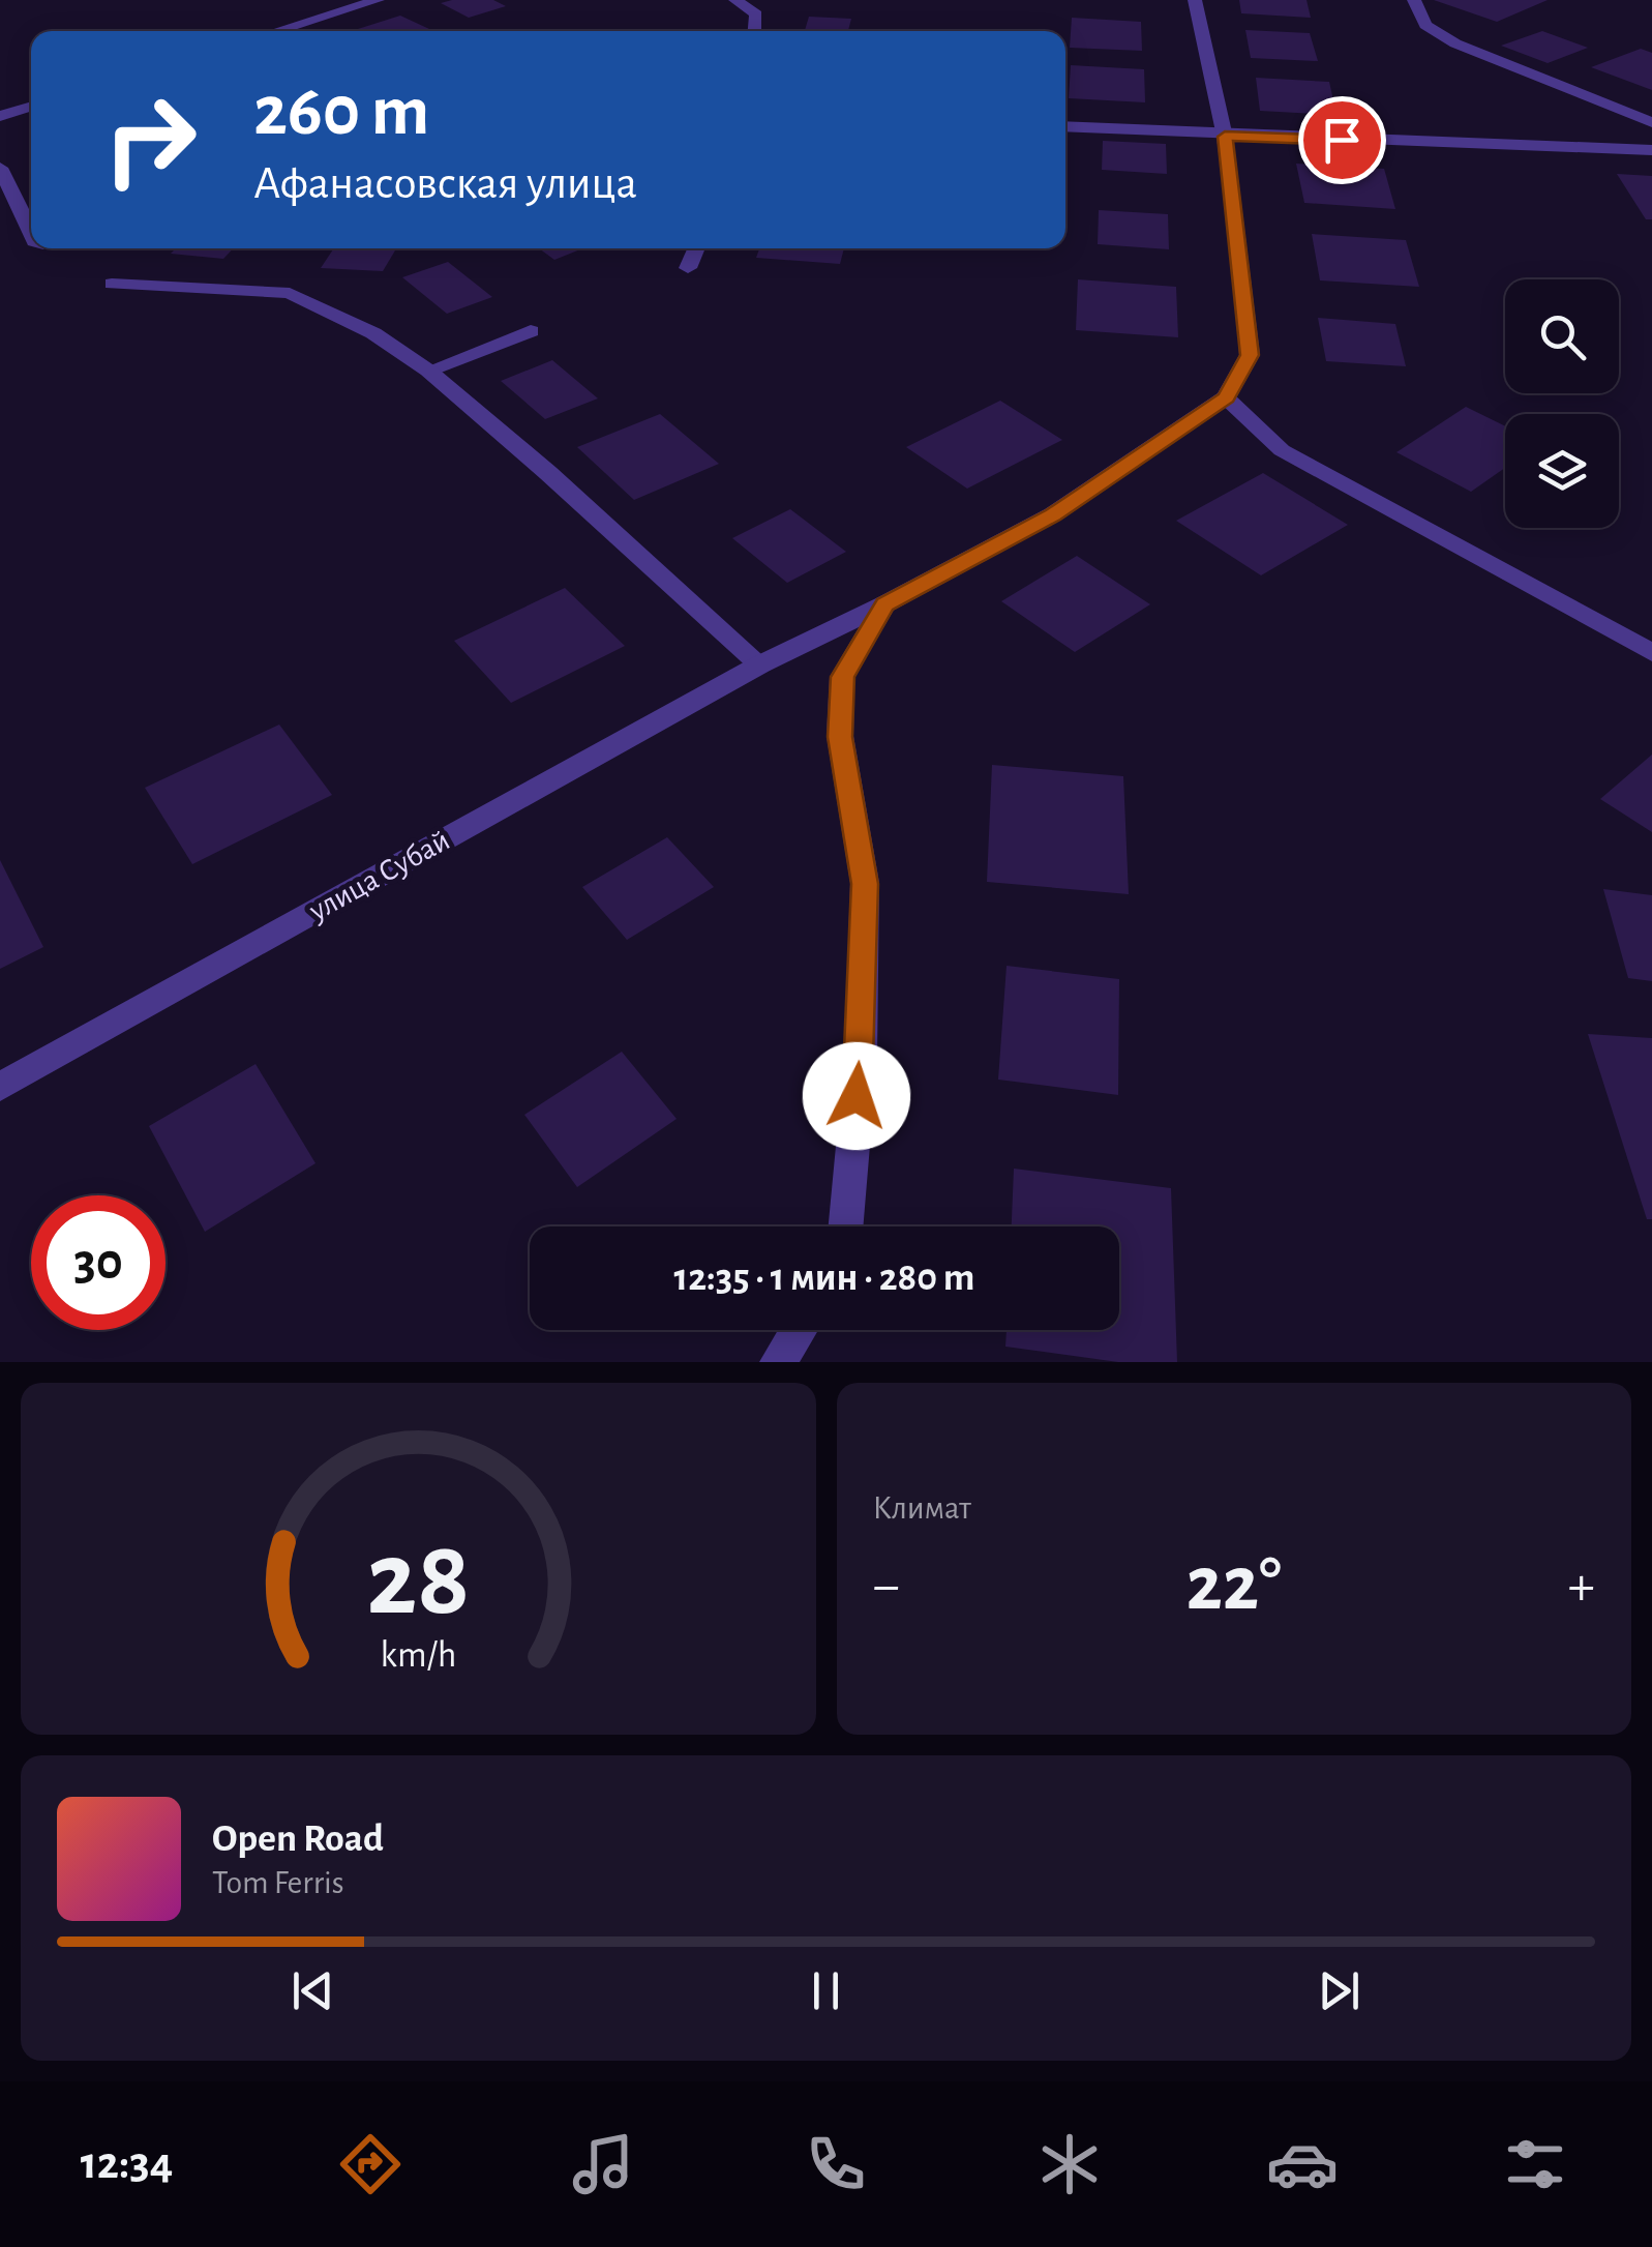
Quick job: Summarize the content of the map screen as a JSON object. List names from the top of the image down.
{
  "streets": {
    "street": ["улица Субай"]
  },
  "page": {
    "turn": ["260 m", "Афанасовская улица"],
    "limit": "30",
    "trip": "12:35 · 1 мин · 280 m",
    "tile": "Климат",
    "heat": ["−", "22°", "+"],
    "song": ["Open Road", "Tom Ferris"],
    "tabs": "12:34",
    "gauge": ["28", "km/h"]
  }
}
